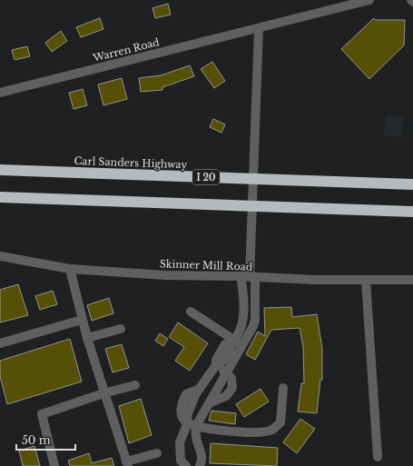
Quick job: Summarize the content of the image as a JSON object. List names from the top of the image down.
{
  "streets": {
    "highway": ["Carl Sanders Highway", "I 20"],
    "street": ["Warren Road", "Skinner Mill Road"]
  },
  "scale_bar": "50 m"
}
